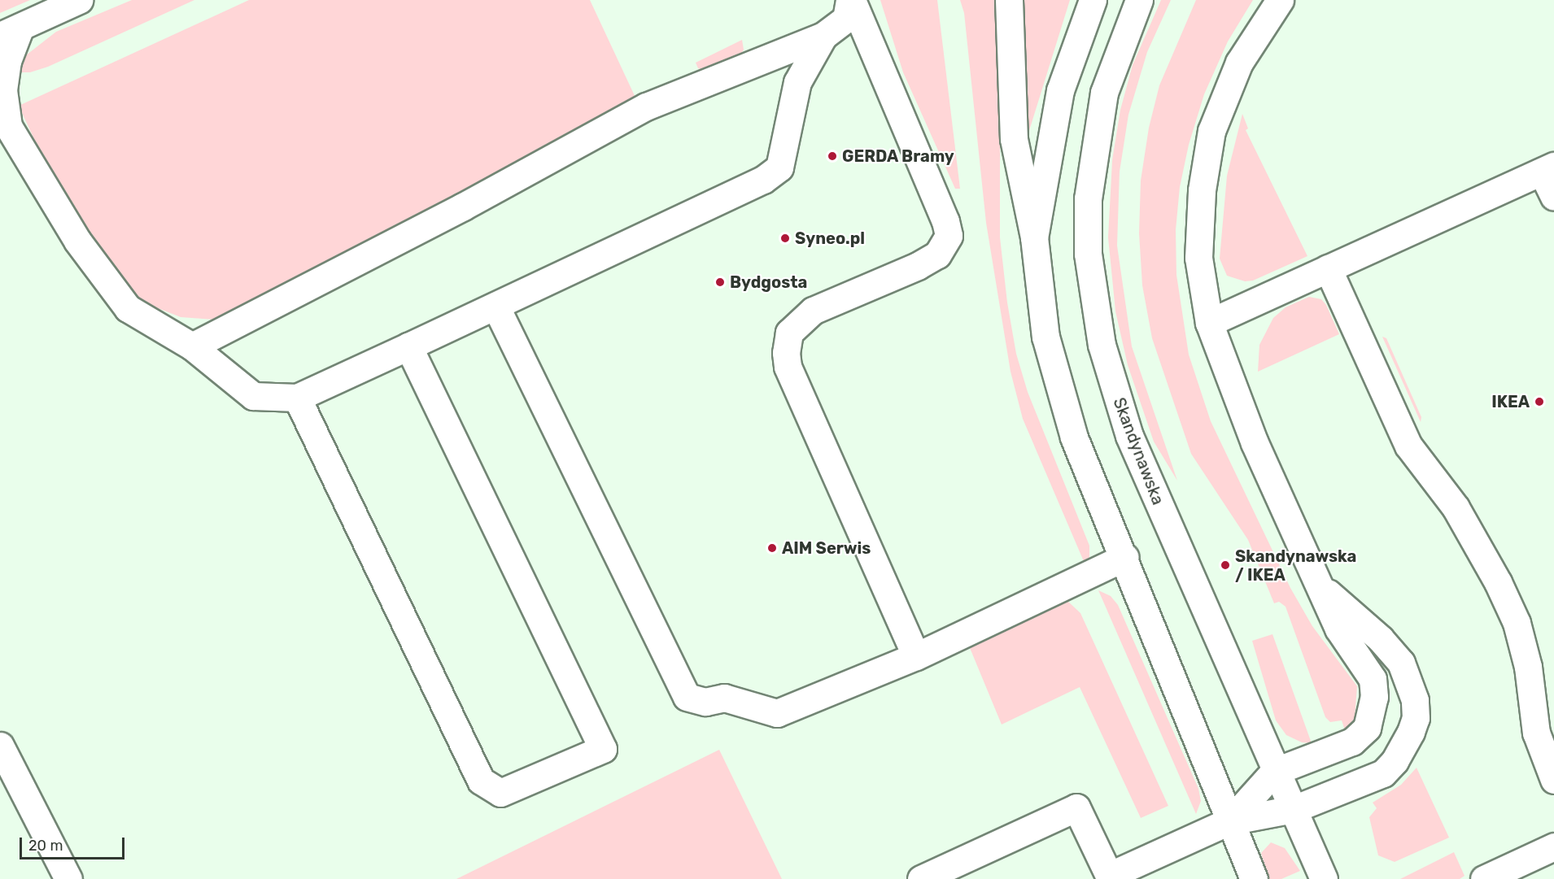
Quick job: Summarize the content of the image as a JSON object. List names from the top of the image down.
{
  "streets": {
    "street": ["Skandynawska"]
  },
  "places": [
    "GERDA Bramy",
    "Syneo.pl",
    "Bydgosta",
    "IKEA",
    "AIM Serwis",
    "Skandynawska / IKEA"
  ],
  "scale_bar": "20 m"
}
